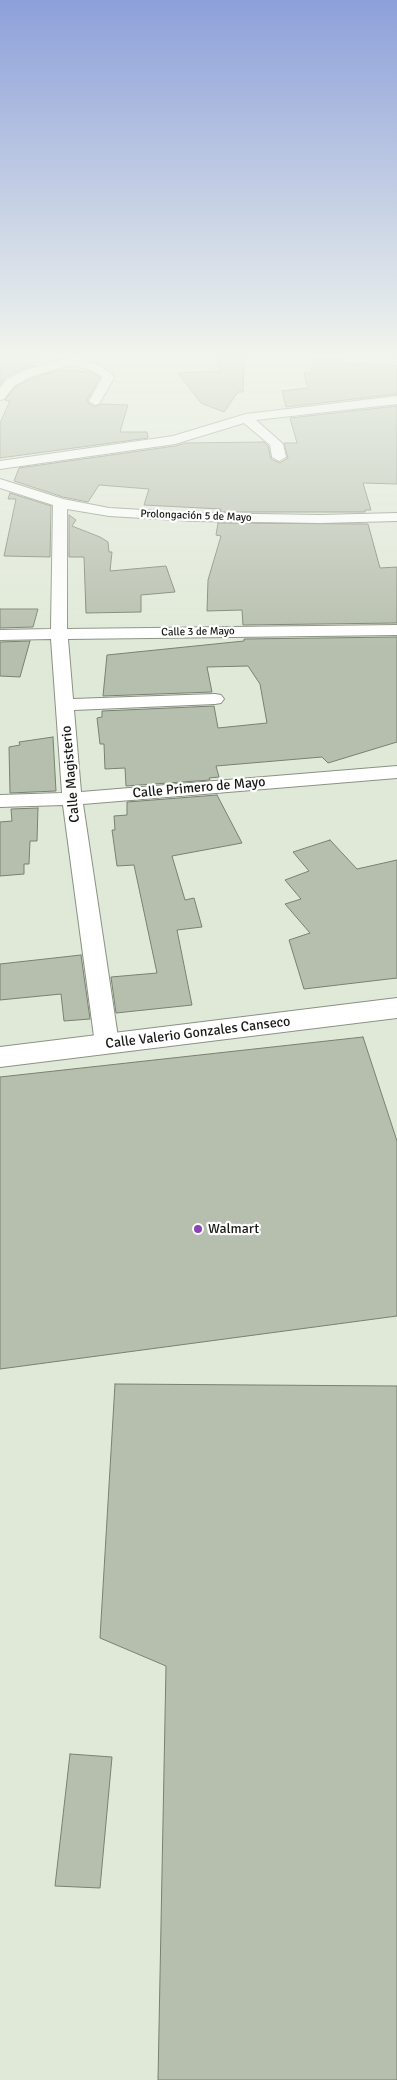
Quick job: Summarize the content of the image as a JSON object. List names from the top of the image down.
{
  "streets": {
    "street": [
      "Prolongación 5 de Mayo",
      "Calle 3 de Mayo",
      "Calle Magisterio",
      "Calle Primero de Mayo",
      "Calle Valerio Gonzales Canseco"
    ]
  },
  "crossings": [
    ["Prolongación 5 de Mayo", "Calle Magisterio"],
    ["Calle 3 de Mayo", "Calle Magisterio"],
    ["Calle Magisterio", "Calle Primero de Mayo"],
    ["Calle Magisterio", "Calle Valerio Gonzales Canseco"]
  ],
  "places": ["Walmart"]
}
